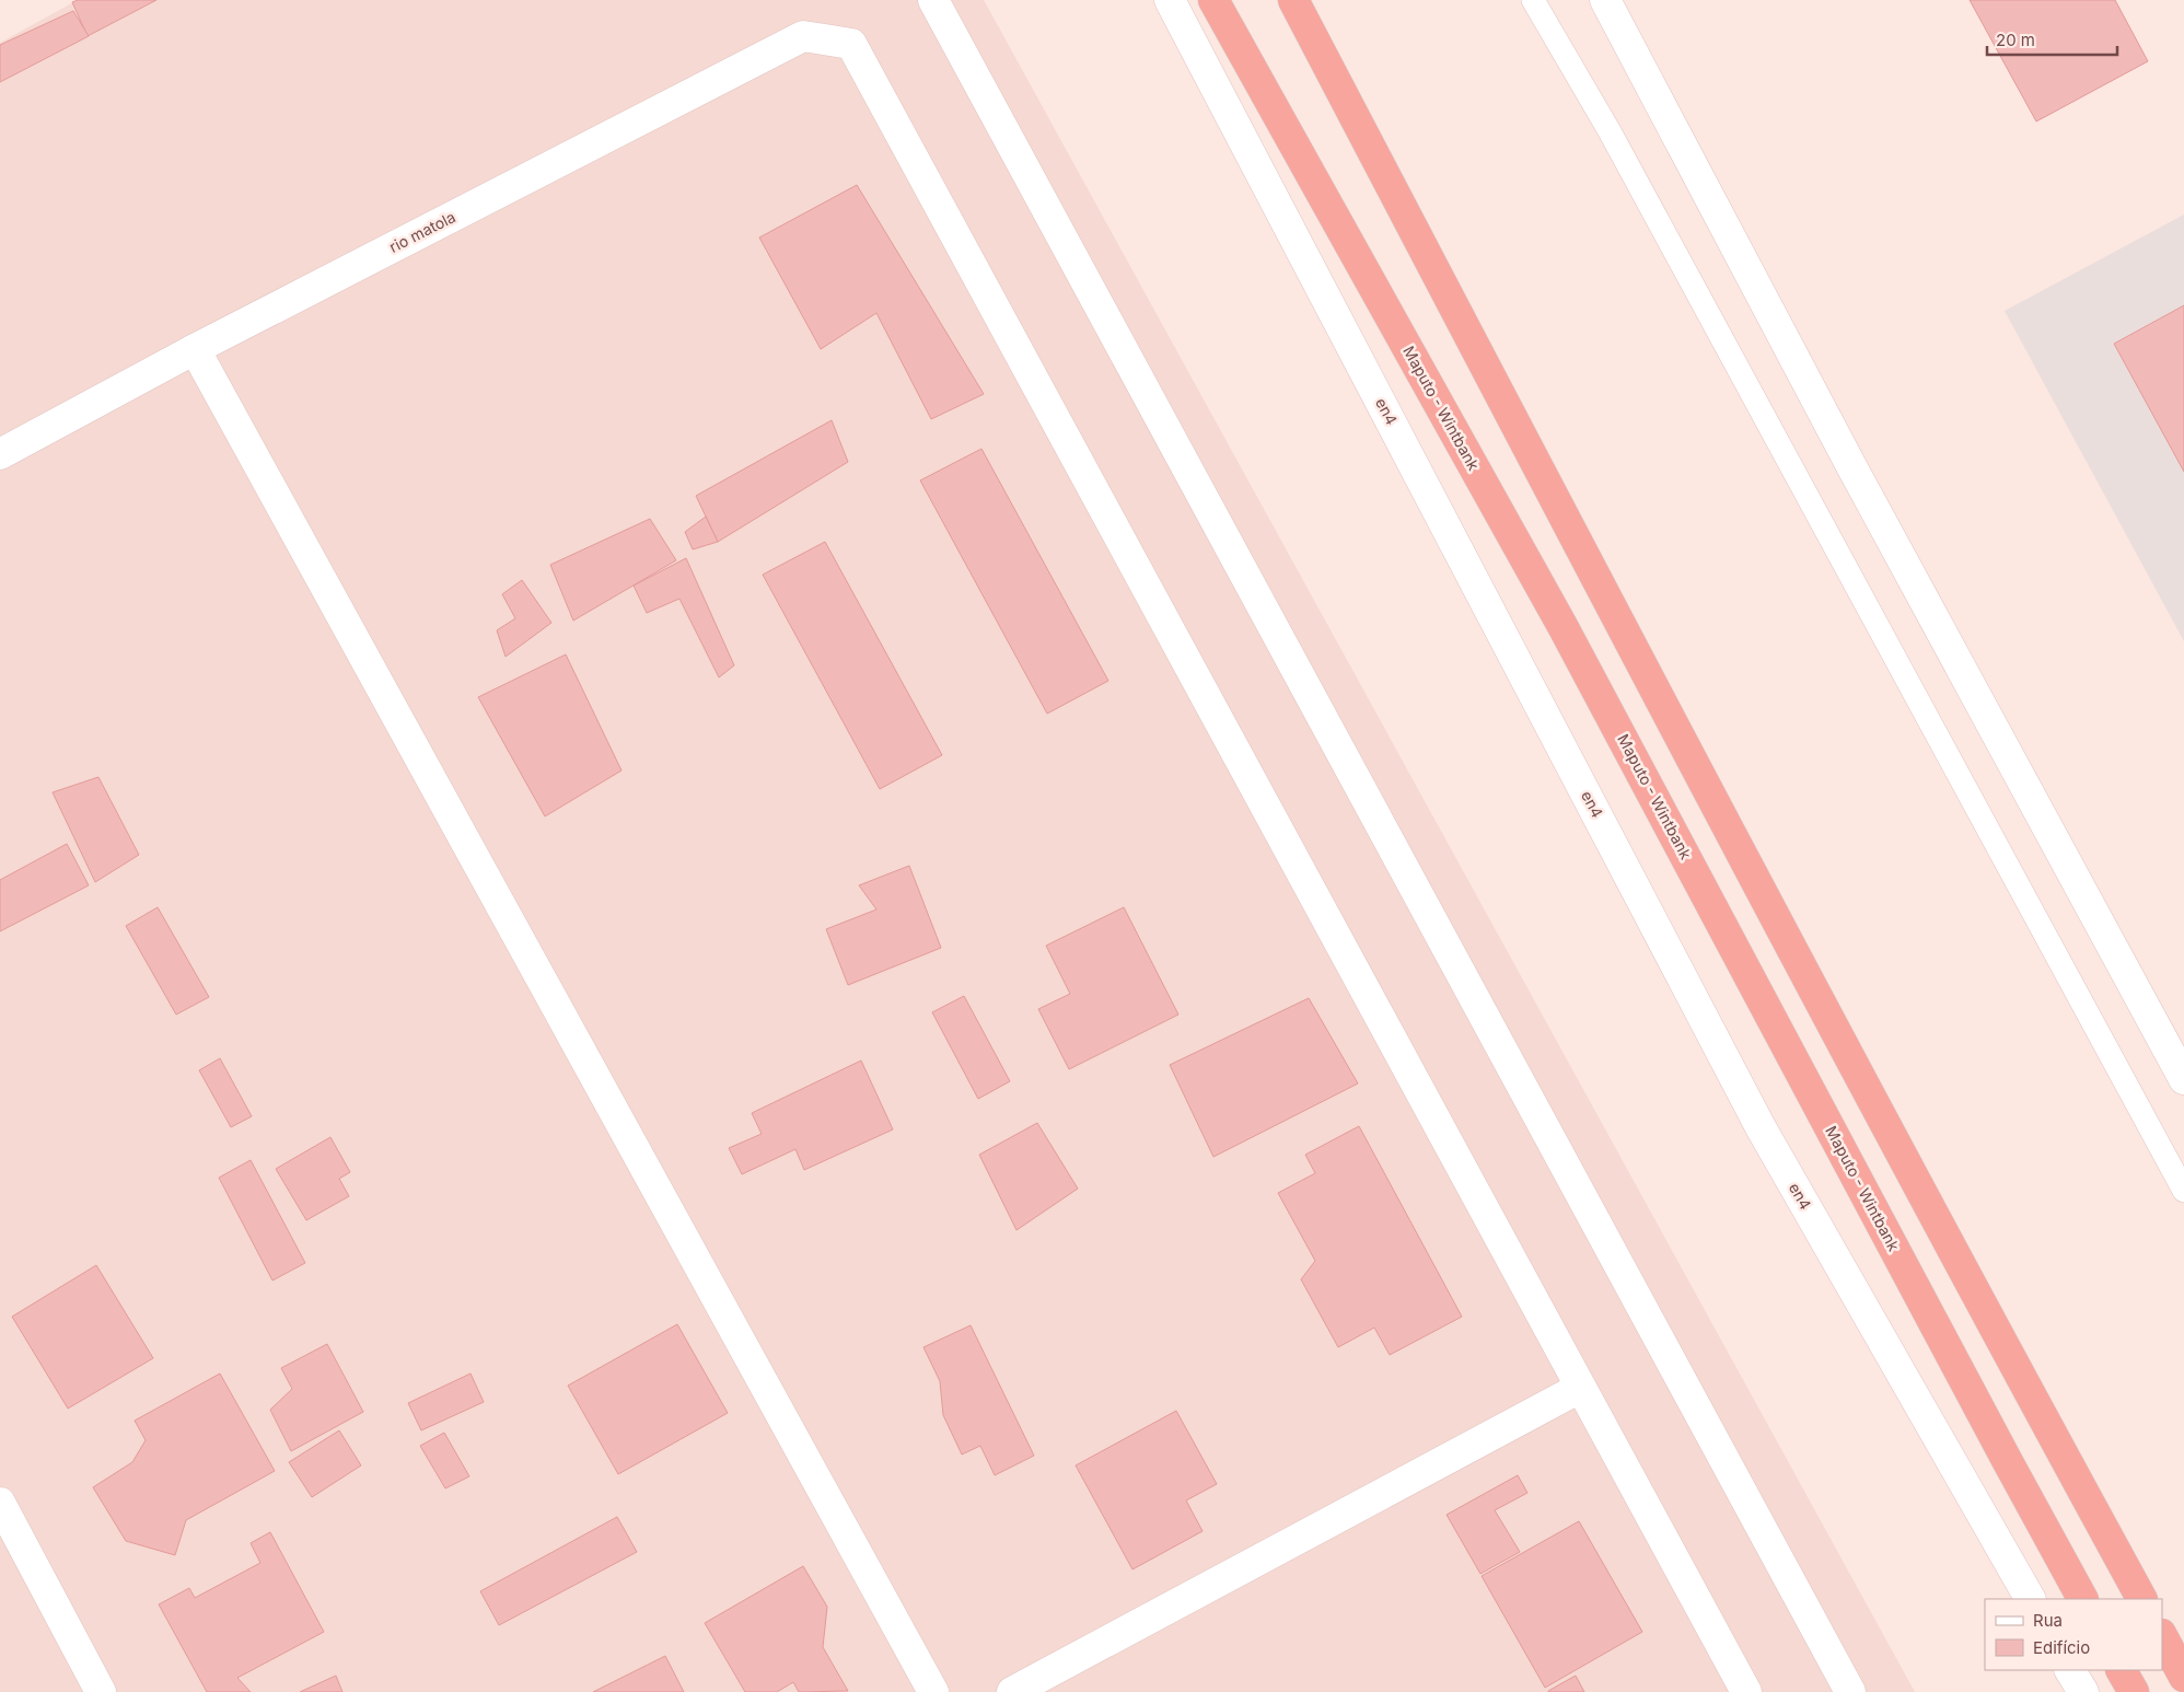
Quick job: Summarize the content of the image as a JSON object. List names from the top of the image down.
{
  "streets": {
    "highway": ["Maputo - Wintbank"],
    "street": ["rio matola", "en4"]
  },
  "legend": ["Rua", "Edifício"],
  "scale_bar": "20 m"
}
